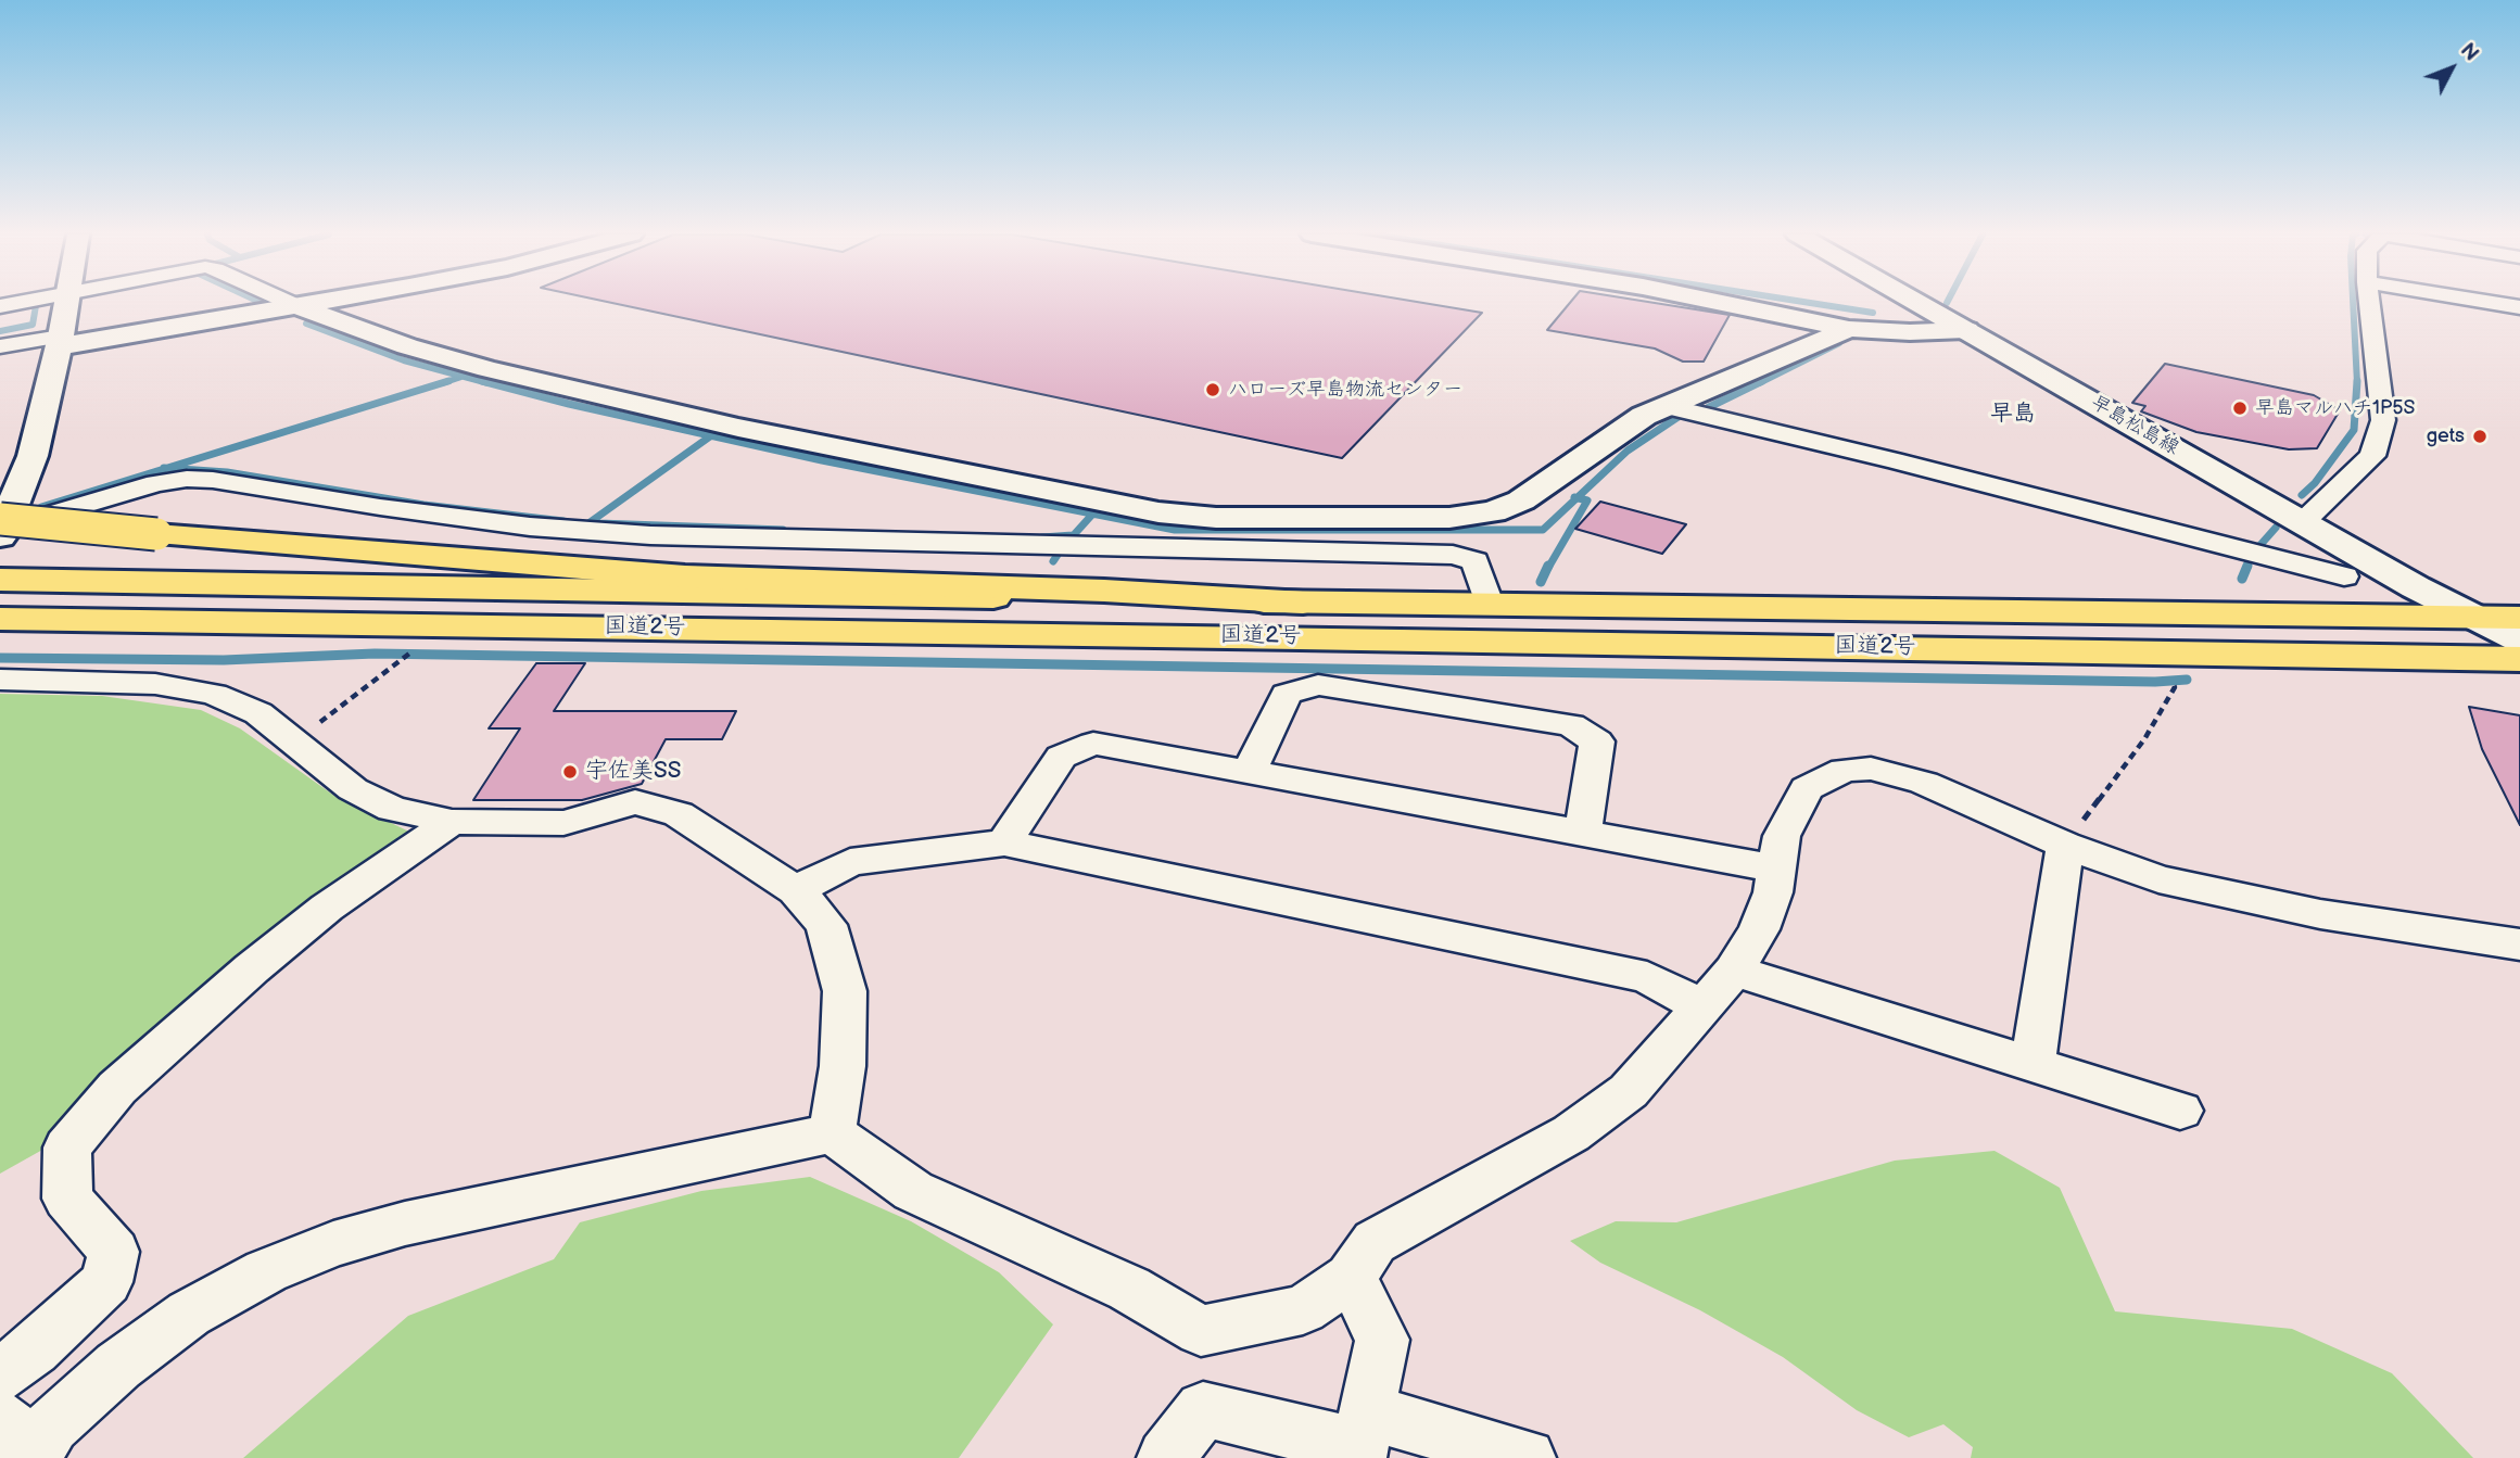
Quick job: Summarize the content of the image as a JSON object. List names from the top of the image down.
{
  "streets": {
    "highway": ["国道2号"],
    "street": ["早島松島線"]
  },
  "crossings": [
    ["早島松島線", "国道2号"]
  ],
  "districts": ["早島"],
  "places": [
    "ハローズ早島物流センター",
    "早島マルハチ1P5S",
    "gets",
    "宇佐美SS"
  ],
  "north": "top right"
}
